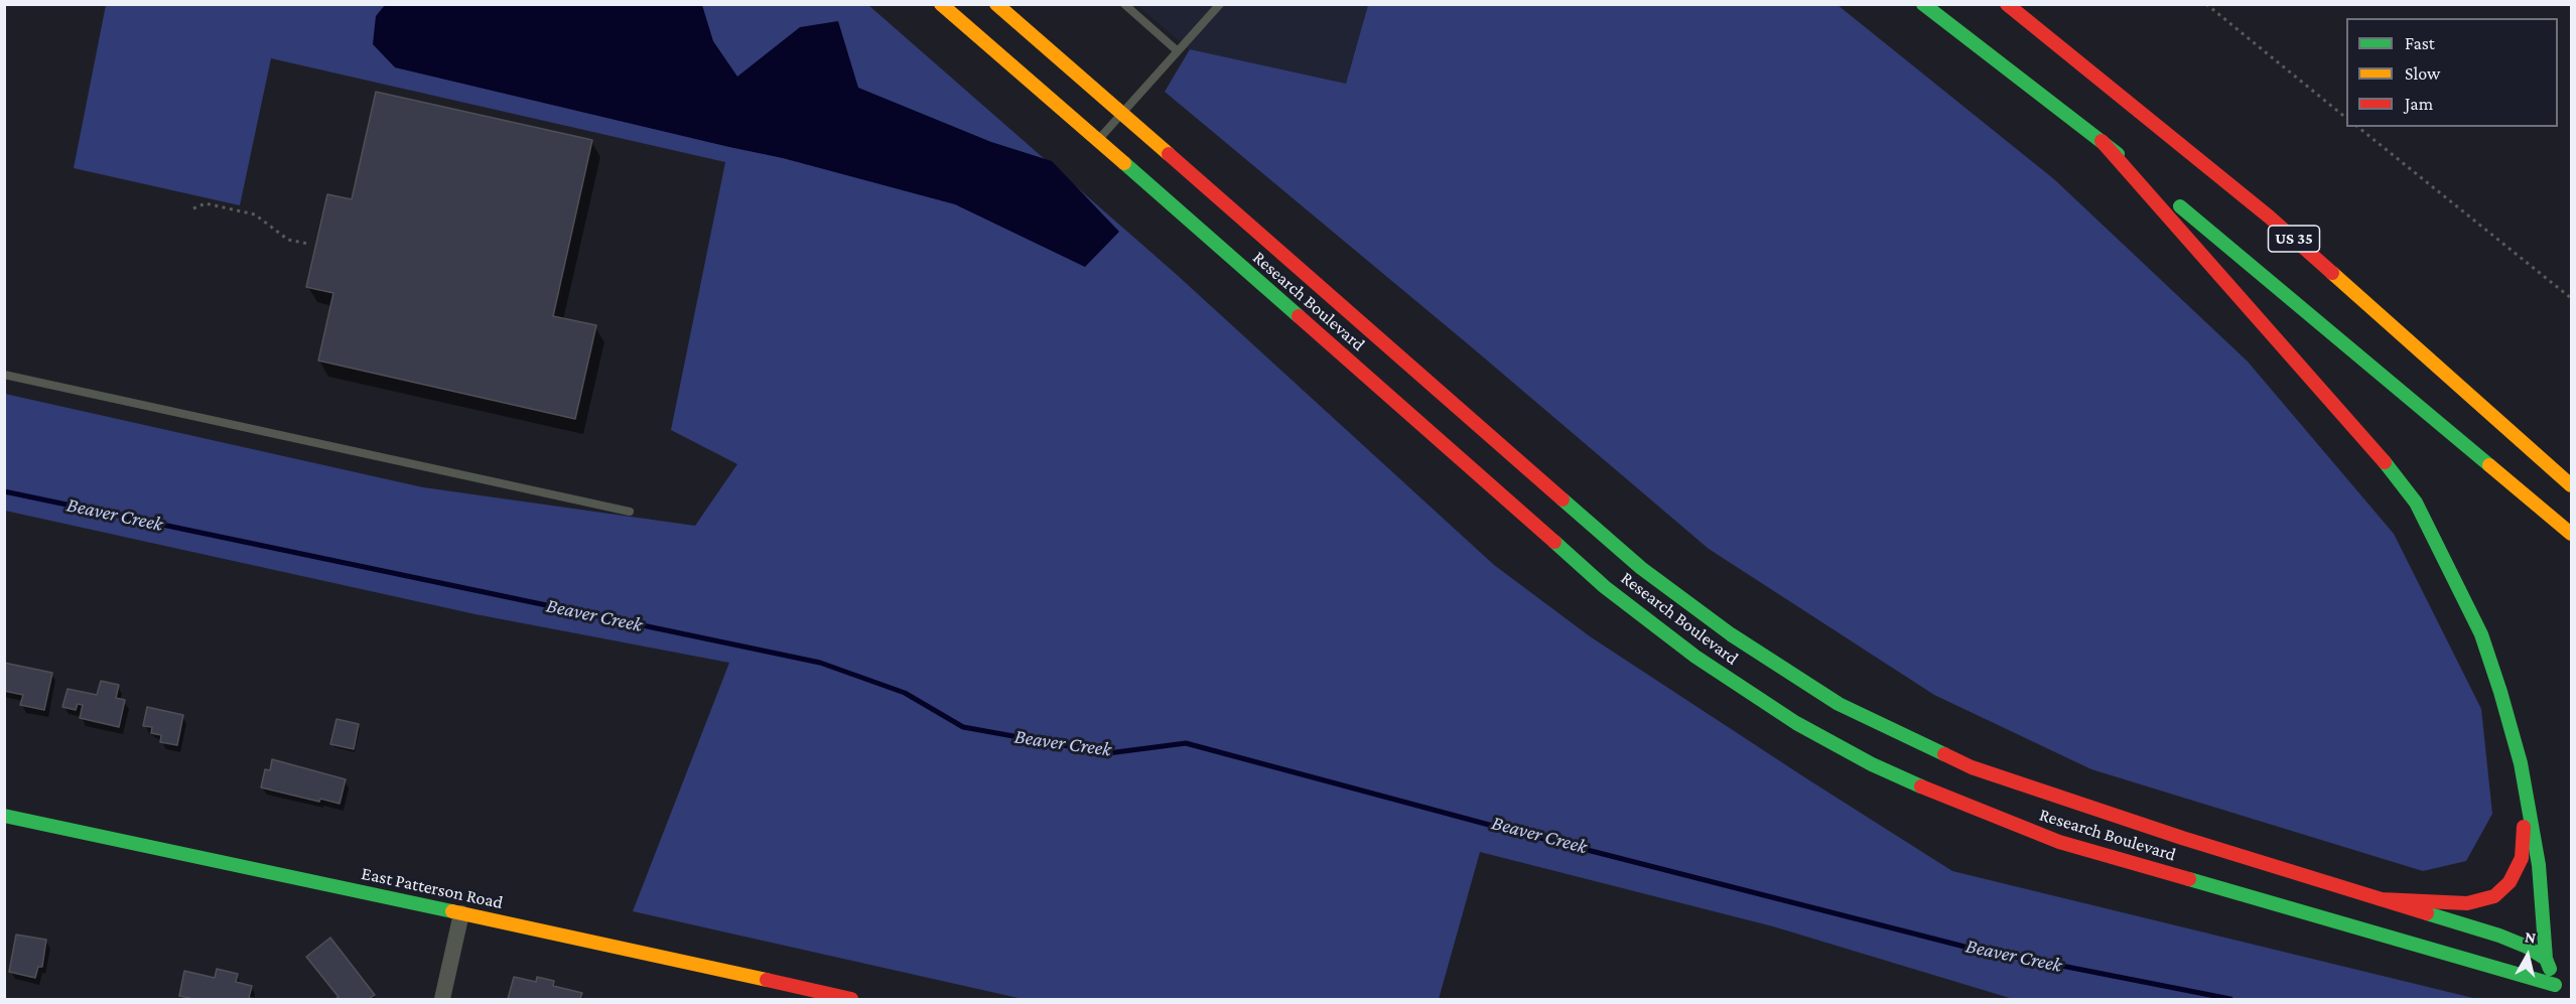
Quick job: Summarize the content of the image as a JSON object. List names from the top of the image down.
{
  "streets": {
    "main road": ["US 35", "Research Boulevard", "East Patterson Road"]
  },
  "water": ["Beaver Creek"],
  "legend": ["Fast", "Slow", "Jam"],
  "north": "top"
}
